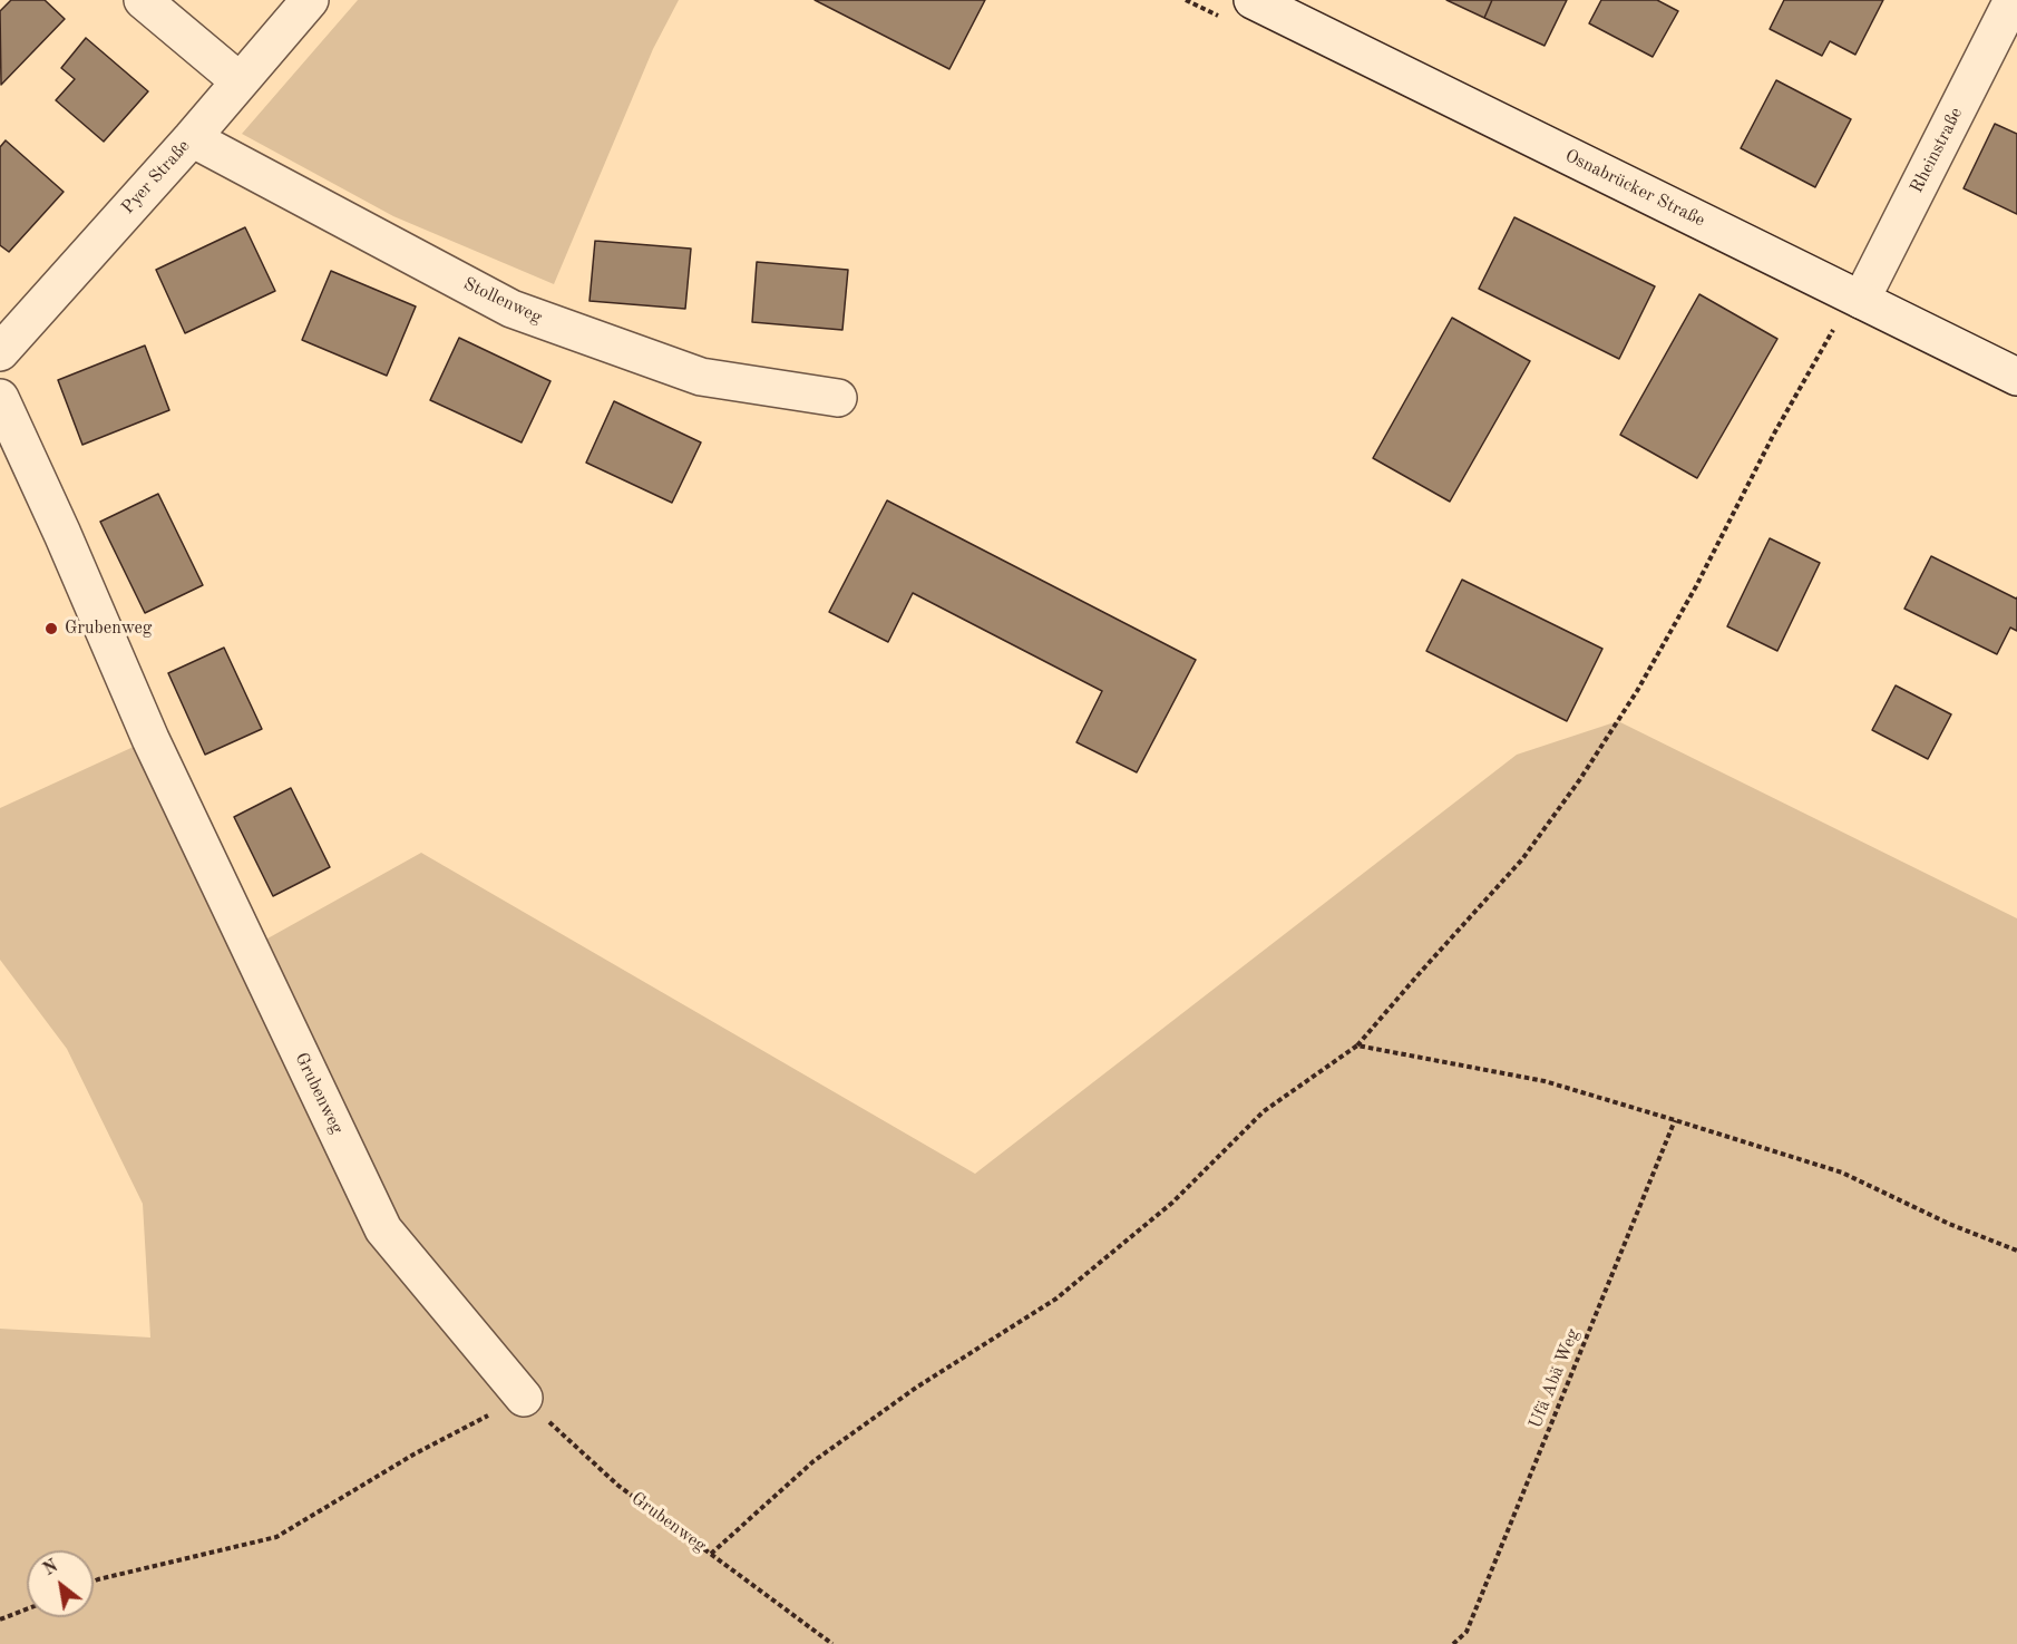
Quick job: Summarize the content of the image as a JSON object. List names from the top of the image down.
{
  "streets": {
    "street": [
      "Rheinstraße",
      "Pyer Straße",
      "Osnabrücker Straße",
      "Stollenweg",
      "Grubenweg"
    ],
    "path": ["Ufä Abä Weg"]
  },
  "crossings": [
    ["Rheinstraße", "Osnabrücker Straße"],
    ["Pyer Straße", "Stollenweg"]
  ],
  "places": ["Grubenweg"],
  "north": "top left"
}
